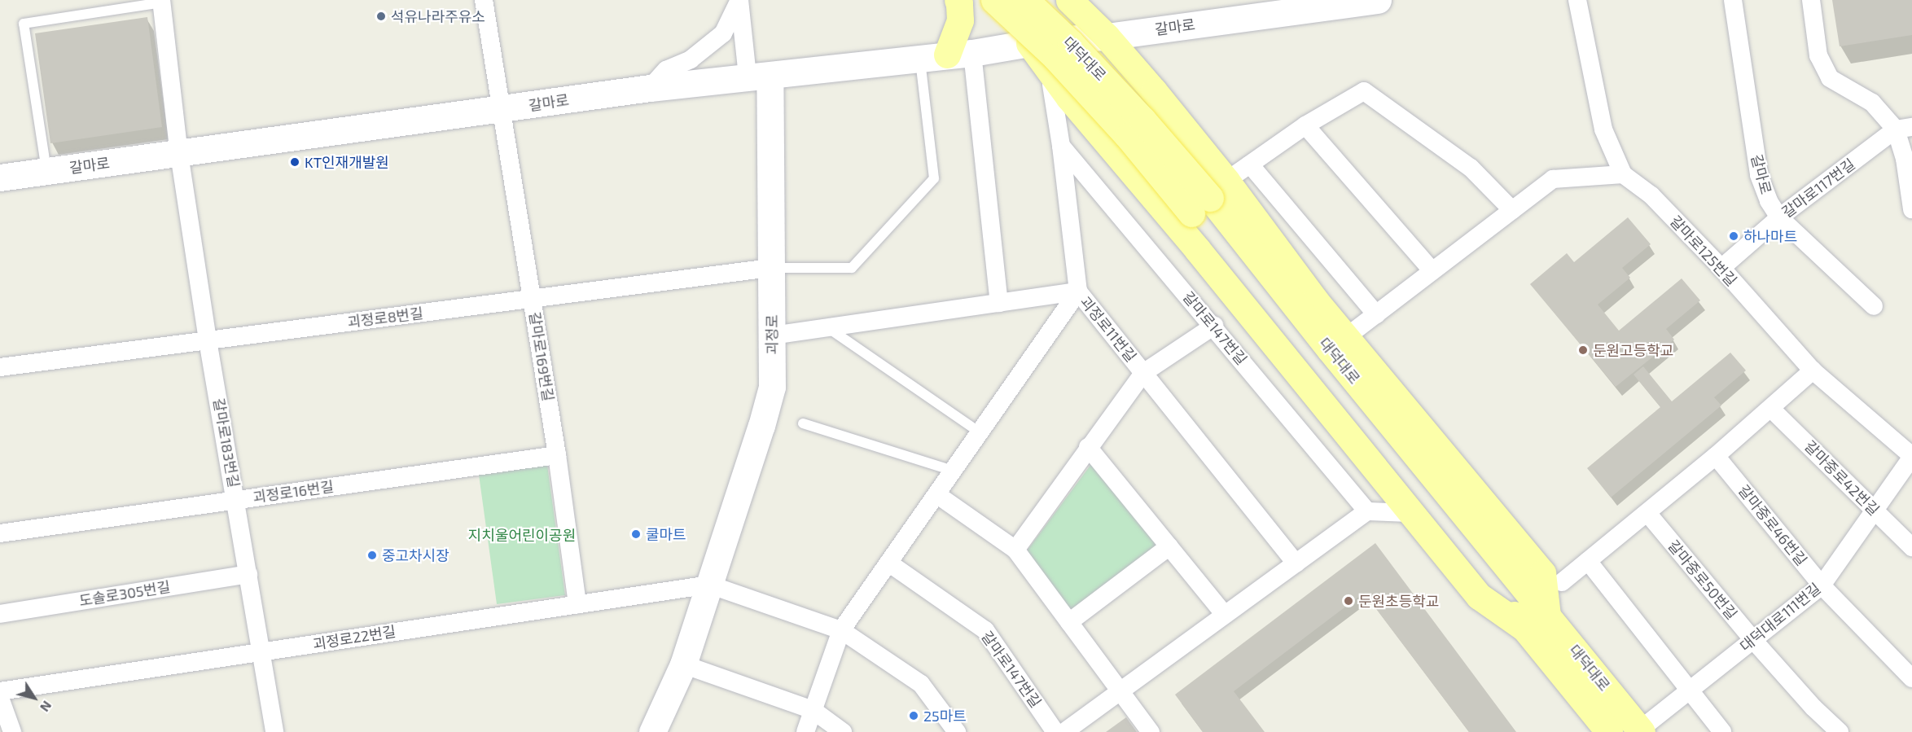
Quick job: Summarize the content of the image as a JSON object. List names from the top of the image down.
{
  "streets": {
    "main road": ["갈마로", "대덕대로", "괴정로"],
    "street": [
      "갈마로117번길",
      "갈마로125번길",
      "괴정로8번길",
      "갈마로147번길",
      "괴정로11번길",
      "갈마로169번길",
      "갈마로183번길",
      "갈마중로42번길",
      "괴정로16번길",
      "갈마중로46번길",
      "갈마중로50번길",
      "도솔로305번길",
      "대덕대로111번길",
      "괴정로22번길"
    ]
  },
  "crossings": [
    ["갈마로", "갈마로117번길"],
    ["갈마로", "괴정로"],
    ["갈마로", "갈마로169번길"],
    ["갈마로", "갈마로183번길"],
    ["대덕대로", "갈마로125번길"],
    ["대덕대로", "대덕대로111번길"],
    ["갈마로117번길", "갈마로125번길"],
    ["갈마로125번길", "대덕대로111번길"],
    ["괴정로8번길", "괴정로"],
    ["괴정로8번길", "갈마로169번길"],
    ["괴정로8번길", "갈마로183번길"],
    ["괴정로11번길", "괴정로"],
    ["괴정로", "괴정로22번길"],
    ["갈마로169번길", "괴정로16번길"],
    ["갈마로169번길", "괴정로22번길"],
    ["갈마로183번길", "괴정로16번길"],
    ["갈마로183번길", "도솔로305번길"],
    ["갈마로183번길", "괴정로22번길"],
    ["갈마중로42번길", "대덕대로111번길"],
    ["갈마중로46번길", "대덕대로111번길"],
    ["갈마중로50번길", "대덕대로111번길"]
  ],
  "parks": ["지치울어린이공원"],
  "places": [
    "석유나라주유소",
    "KT인재개발원",
    "하나마트",
    "둔원고등학교",
    "쿨마트",
    "중고차시장",
    "둔원초등학교",
    "25마트"
  ],
  "north": "bottom right"
}
